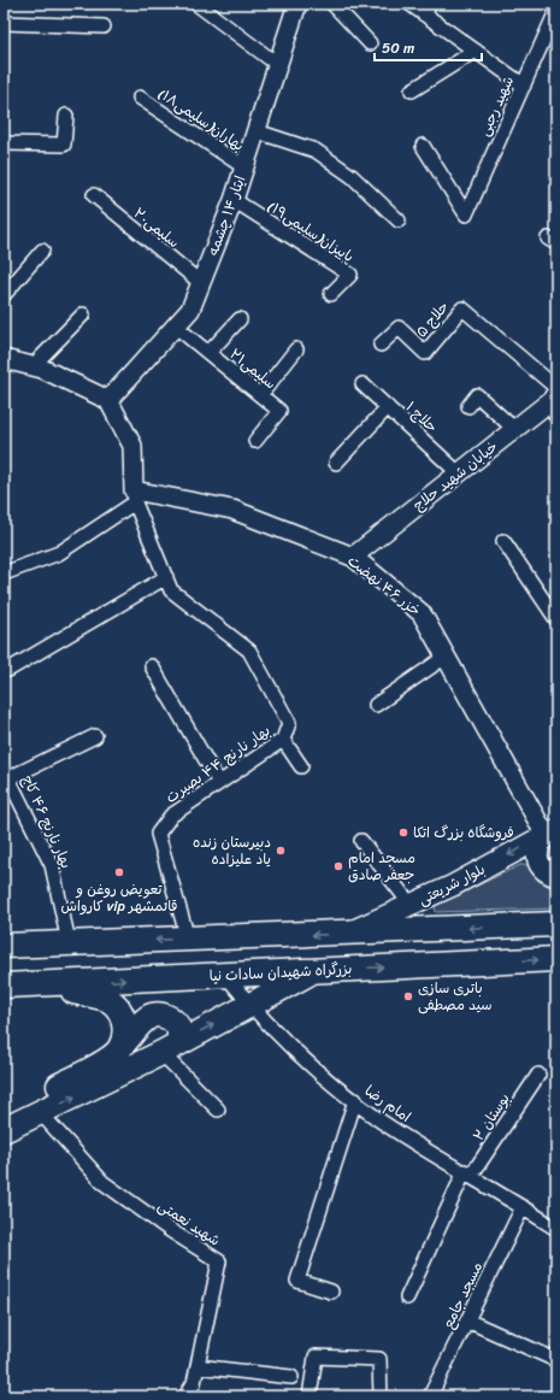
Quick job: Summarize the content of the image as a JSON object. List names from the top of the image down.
{
  "streets": {
    "highway": ["بزرگراه شهیدان سادات نیا"],
    "main road": ["بلوار شریعتی"],
    "street": [
      "شهید رجبی",
      "بهاران(سلیمی۱۸)",
      "ایثار ۱۴ چشمه",
      "سلیمی۲۰",
      "پاییزان(سلیمی۱۹)",
      "حلاج ۵",
      "سلیمی۲۱",
      "حلاج ۱",
      "خیابان شهید حلاج",
      "خزر ۴۶ نهضت",
      "بهار نارنج ۴۴ بصیرت",
      "بهار نارنج ۴۶ کاج",
      "امام رضا",
      "بوستان ۲",
      "شهید نعمتی",
      "مسجد جامع"
    ]
  },
  "crossings": [
    ["بهاران(سلیمی۱۸)", "ایثار ۱۴ چشمه"],
    ["ایثار ۱۴ چشمه", "سلیمی۲۰"],
    ["ایثار ۱۴ چشمه", "پاییزان(سلیمی۱۹)"],
    ["ایثار ۱۴ چشمه", "سلیمی۲۱"],
    ["حلاج ۵", "خیابان شهید حلاج"],
    ["حلاج ۱", "خیابان شهید حلاج"],
    ["خیابان شهید حلاج", "خزر ۴۶ نهضت"],
    ["خزر ۴۶ نهضت", "بهار نارنج ۴۴ بصیرت"],
    ["خزر ۴۶ نهضت", "بلوار شریعتی"],
    ["بزرگراه شهیدان سادات نیا", "امام رضا"],
    ["امام رضا", "بوستان ۲"],
    ["امام رضا", "مسجد جامع"]
  ],
  "one_way": ["بلوار شریعتی"],
  "places": [
    "فروشگاه بزرگ اتکا",
    "دبیرستان زنده یاد علیزاده",
    "مسجد امام جعفر صادق",
    "تعویض روغن و کارواش vip قائمشهر",
    "باتری سازی سید مصطفی"
  ],
  "scale_bar": "50 m"
}
